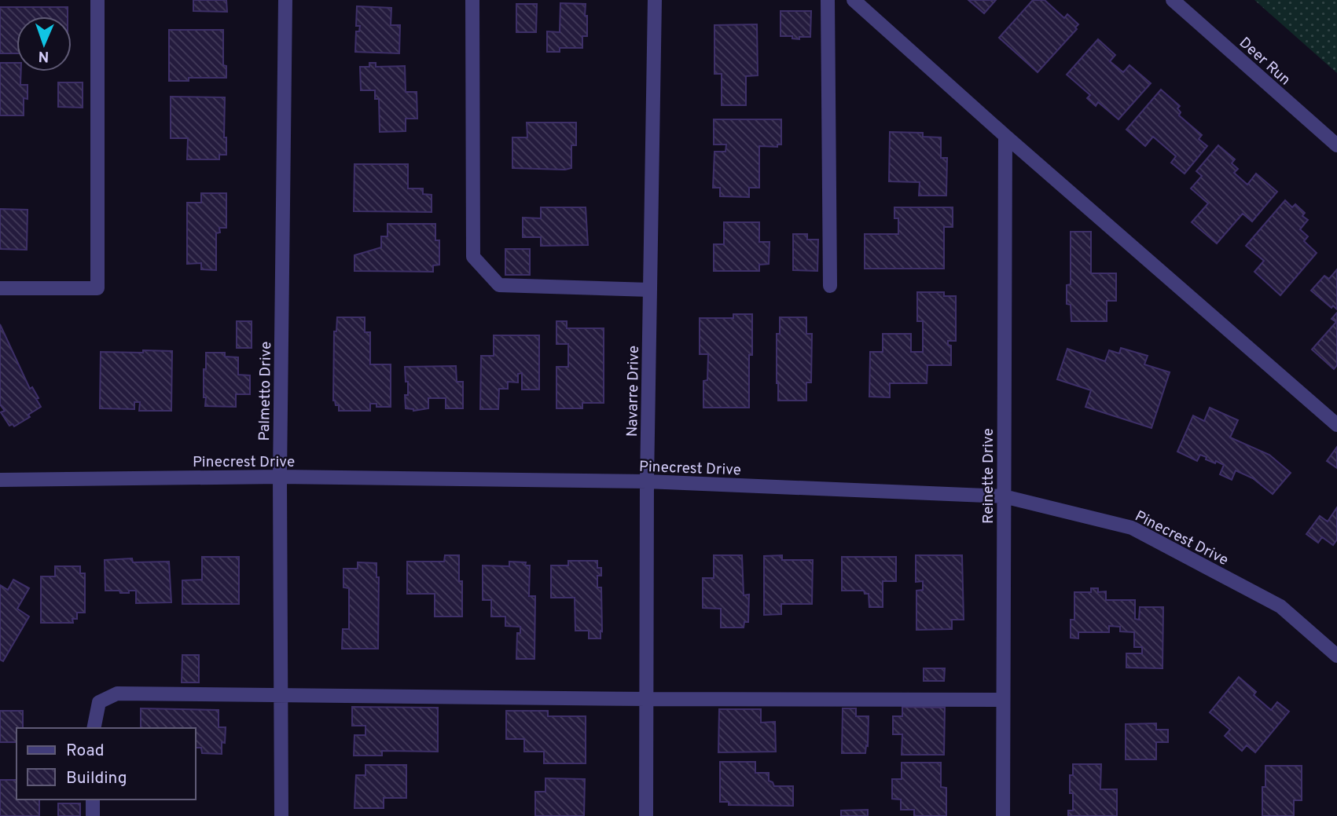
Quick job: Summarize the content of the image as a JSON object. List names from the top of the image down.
{
  "streets": {
    "street": [
      "Deer Run",
      "Palmetto Drive",
      "Navarre Drive",
      "Pinecrest Drive",
      "Reinette Drive"
    ]
  },
  "crossings": [
    ["Palmetto Drive", "Pinecrest Drive"],
    ["Navarre Drive", "Pinecrest Drive"],
    ["Pinecrest Drive", "Reinette Drive"]
  ],
  "legend": ["Road", "Building"],
  "north": "bottom"
}
